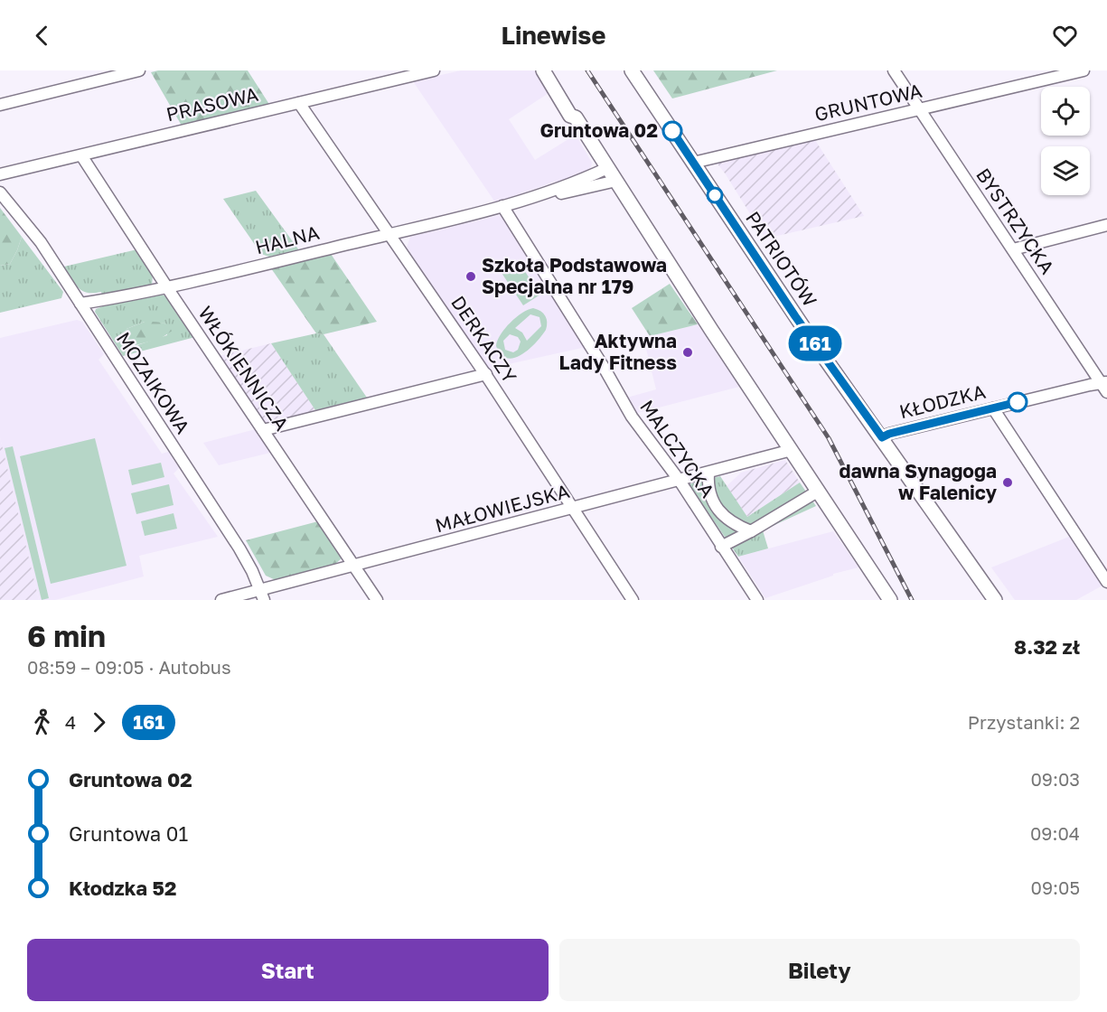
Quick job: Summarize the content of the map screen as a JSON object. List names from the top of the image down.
{
  "streets": {
    "main road": ["PATRIOTÓW"],
    "street": [
      "GRUNTOWA",
      "PRASOWA",
      "BYSTRZYCKA",
      "HALNA",
      "DERKACZY",
      "WŁÓKIENNICZA",
      "MOZAIKOWA",
      "KŁODZKA",
      "MALCZYCKA",
      "MAŁOWIEJSKA"
    ]
  },
  "crossings": [
    ["GRUNTOWA", "BYSTRZYCKA"],
    ["GRUNTOWA", "PATRIOTÓW"],
    ["PRASOWA", "DERKACZY"],
    ["PRASOWA", "WŁÓKIENNICZA"],
    ["BYSTRZYCKA", "KŁODZKA"],
    ["HALNA", "DERKACZY"],
    ["HALNA", "WŁÓKIENNICZA"],
    ["HALNA", "MOZAIKOWA"],
    ["HALNA", "MALCZYCKA"],
    ["PATRIOTÓW", "KŁODZKA"],
    ["DERKACZY", "MAŁOWIEJSKA"],
    ["WŁÓKIENNICZA", "MAŁOWIEJSKA"],
    ["MOZAIKOWA", "MAŁOWIEJSKA"],
    ["MALCZYCKA", "MAŁOWIEJSKA"]
  ],
  "places": [
    "Gruntowa 02",
    "Szkoła Podstawowa Specjalna nr 179",
    "Aktywna Lady Fitness",
    "dawna Synagoga w Falenicy"
  ],
  "lines": ["bus line 161"],
  "page": {
    "header": "Linewise",
    "on_map": "161",
    "heading": ["6 min", "08:59 – 09:05 · Autobus", "8.32 zł"],
    "legs": ["4", "161", "Przystanki: 2"],
    "list": [
      {
        "name": "Gruntowa 02",
        "value": "09:03"
      },
      {
        "name": "Gruntowa 01",
        "value": "09:04"
      },
      {
        "name": "Kłodzka 52",
        "value": "09:05"
      }
    ],
    "buttons": ["Start", "Bilety"]
  }
}
